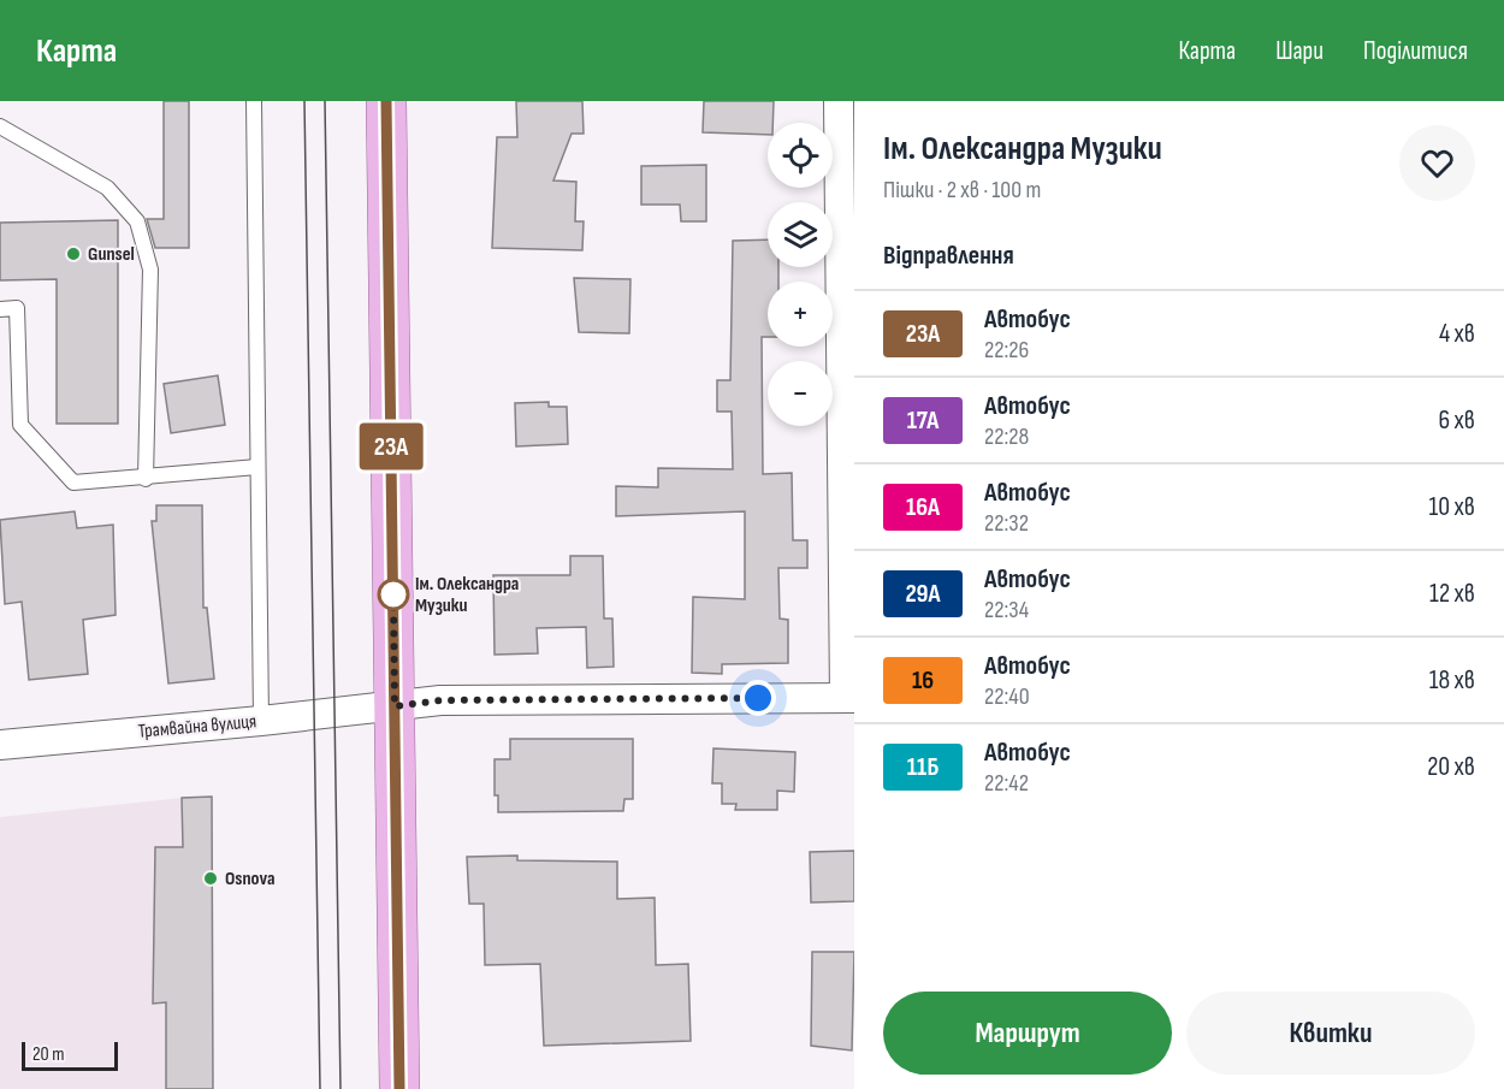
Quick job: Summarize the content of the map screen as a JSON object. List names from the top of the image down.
{
  "streets": {
    "street": ["Трамвайна вулиця"]
  },
  "places": ["Gunsel", "Ім. Олександра Музики", "Osnova"],
  "lines": ["bus line 23А"],
  "scale_bar": "20 m",
  "page": {
    "header": "Карта",
    "nav": ["Карта", "Шари", "Поділитися"],
    "on_map": "23А",
    "heading": [
      ["Ім. Олександра Музики", "Пішки · 2 хв · 100 m"],
      "Відправлення"
    ],
    "map_buttons": ["+", "−"],
    "list": [
      {
        "mark": "23А",
        "name": "Автобус",
        "note": "22:26",
        "value": "4 хв"
      },
      {
        "mark": "17А",
        "name": "Автобус",
        "note": "22:28",
        "value": "6 хв"
      },
      {
        "mark": "16А",
        "name": "Автобус",
        "note": "22:32",
        "value": "10 хв"
      },
      {
        "mark": "29А",
        "name": "Автобус",
        "note": "22:34",
        "value": "12 хв"
      },
      {
        "mark": "16",
        "name": "Автобус",
        "note": "22:40",
        "value": "18 хв"
      },
      {
        "mark": "11Б",
        "name": "Автобус",
        "note": "22:42",
        "value": "20 хв"
      }
    ],
    "buttons": ["Маршрут", "Квитки"],
    "scale": "20 m"
  }
}
